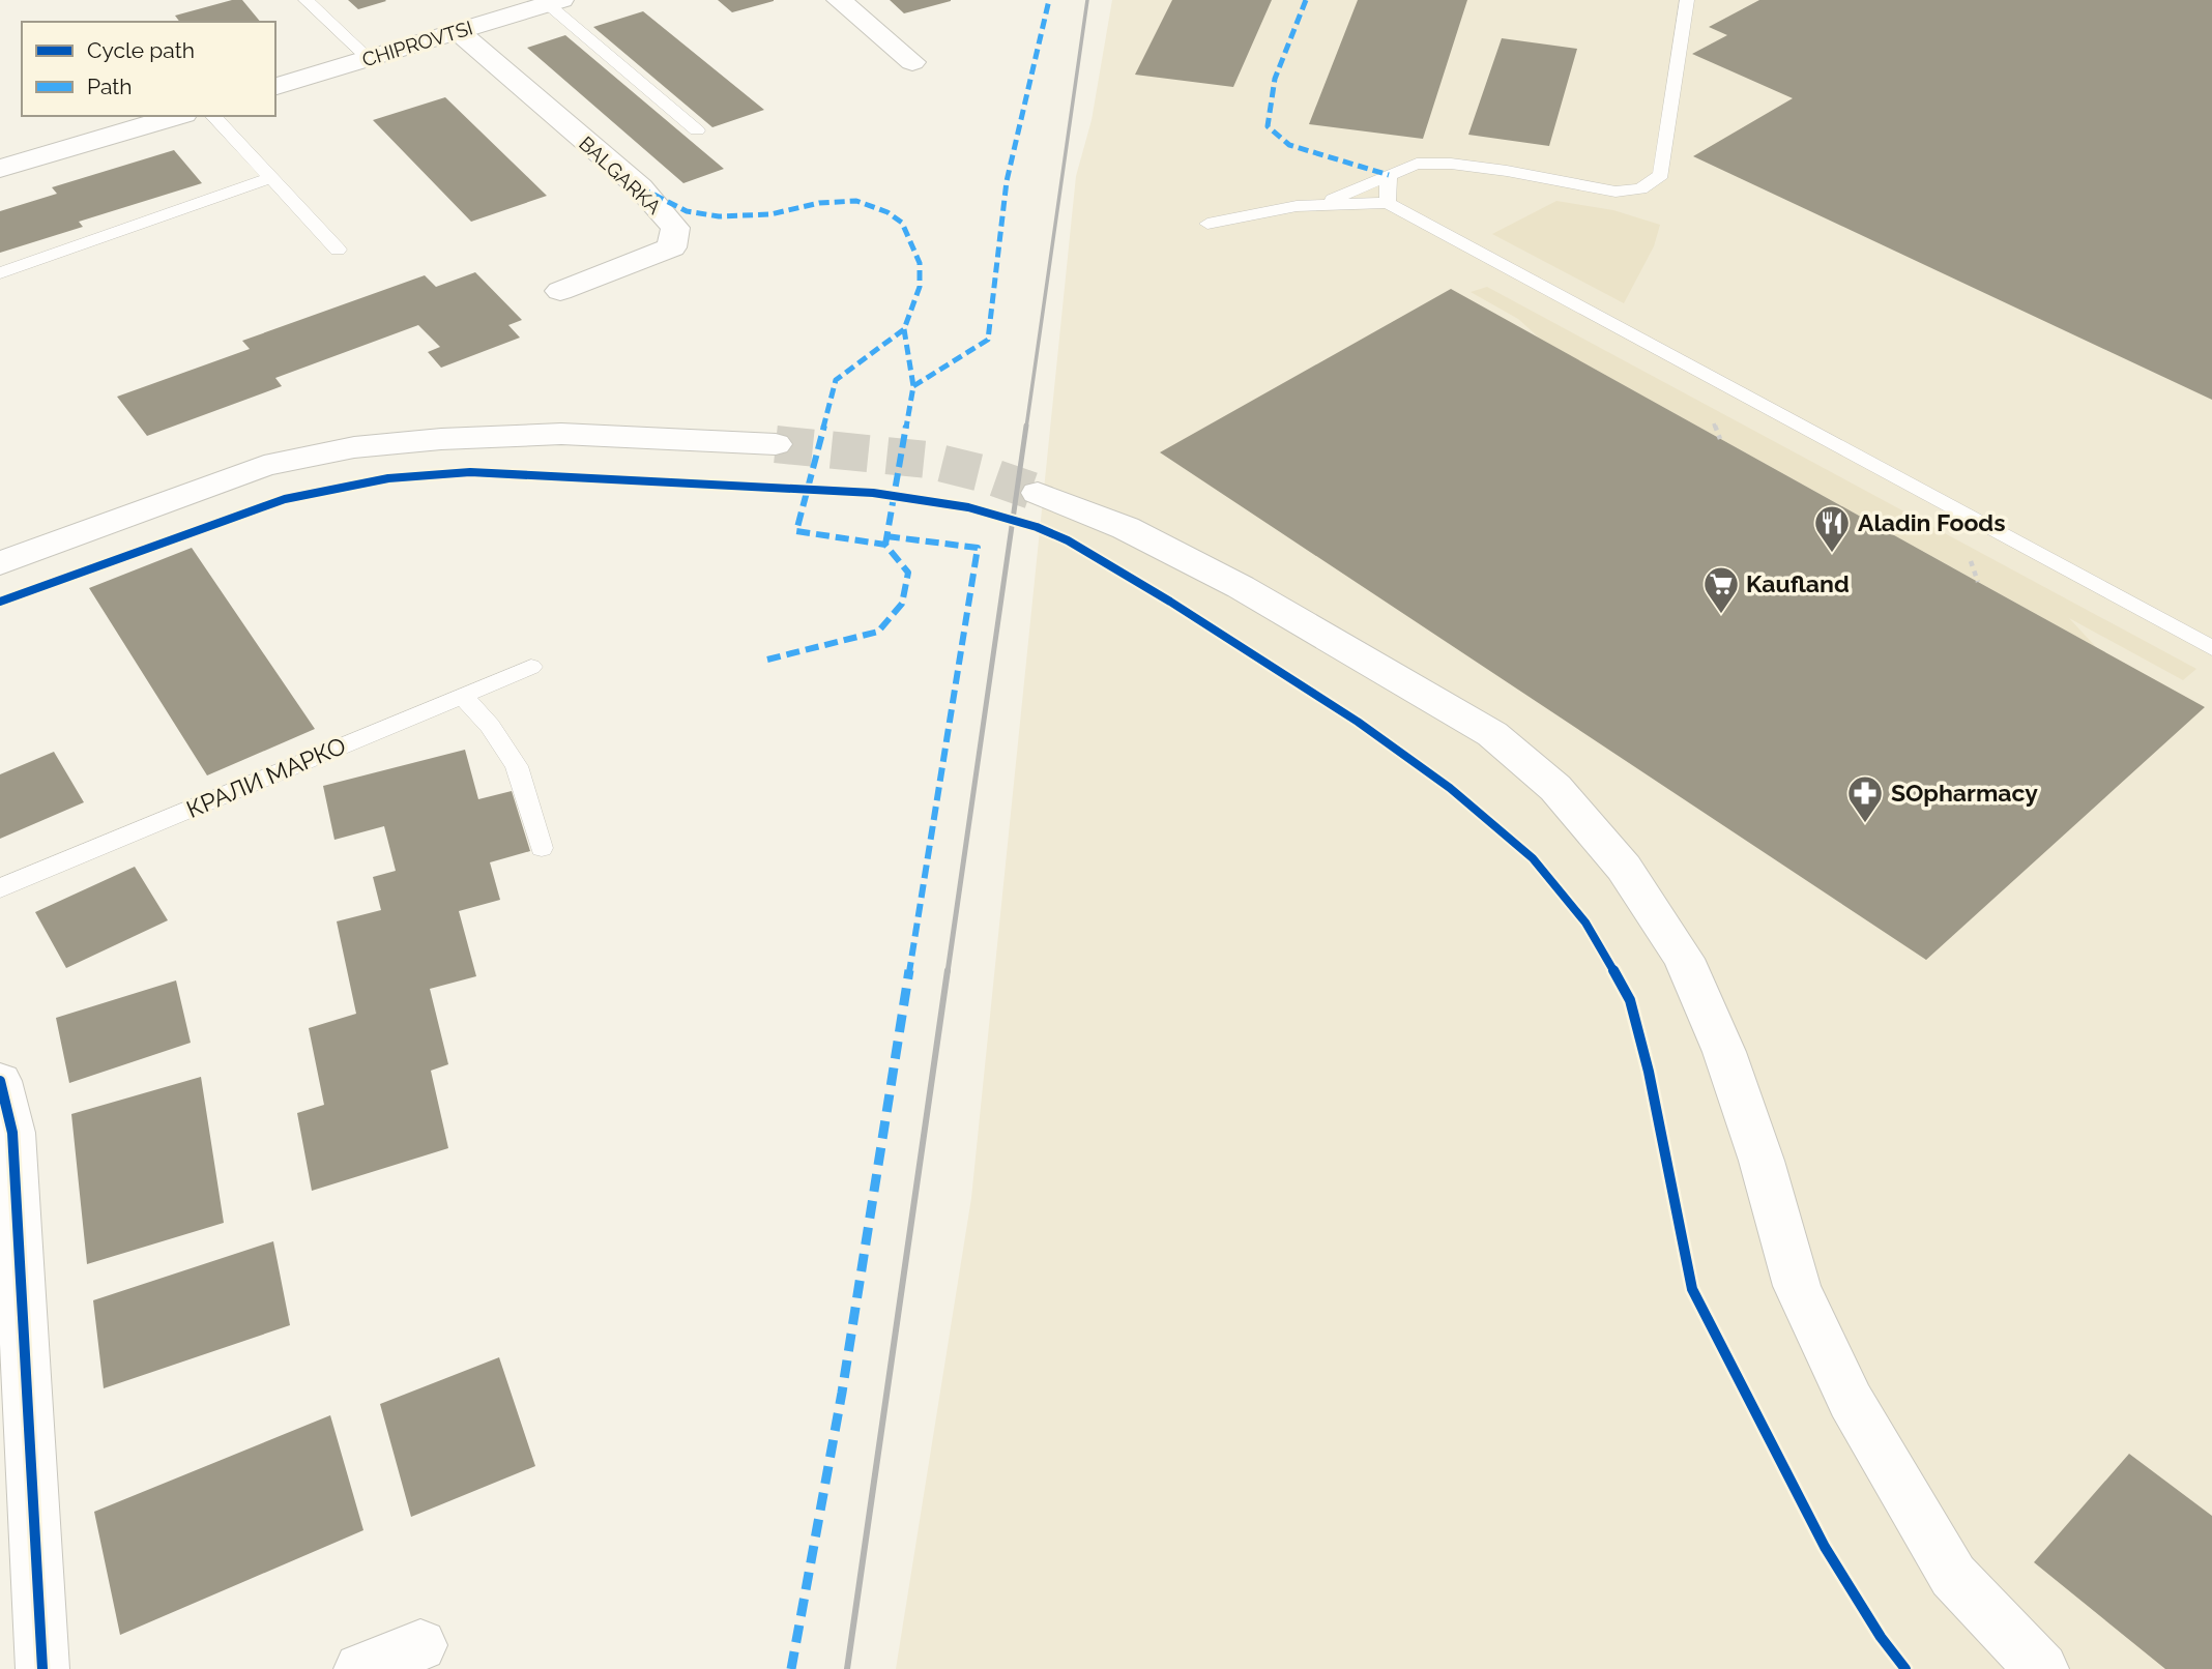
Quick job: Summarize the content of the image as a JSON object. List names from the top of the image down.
{
  "streets": {
    "main road": ["CHIPROVTSI", "BALGARKA"],
    "lane": ["КРАЛИ МАРКО"]
  },
  "crossings": [
    ["CHIPROVTSI", "BALGARKA"]
  ],
  "places": {
    "restaurant": ["Aladin Foods"],
    "supermarket": ["Kaufland"],
    "pharmacy": ["SOpharmacy"]
  },
  "legend": ["Cycle path", "Path"]
}
